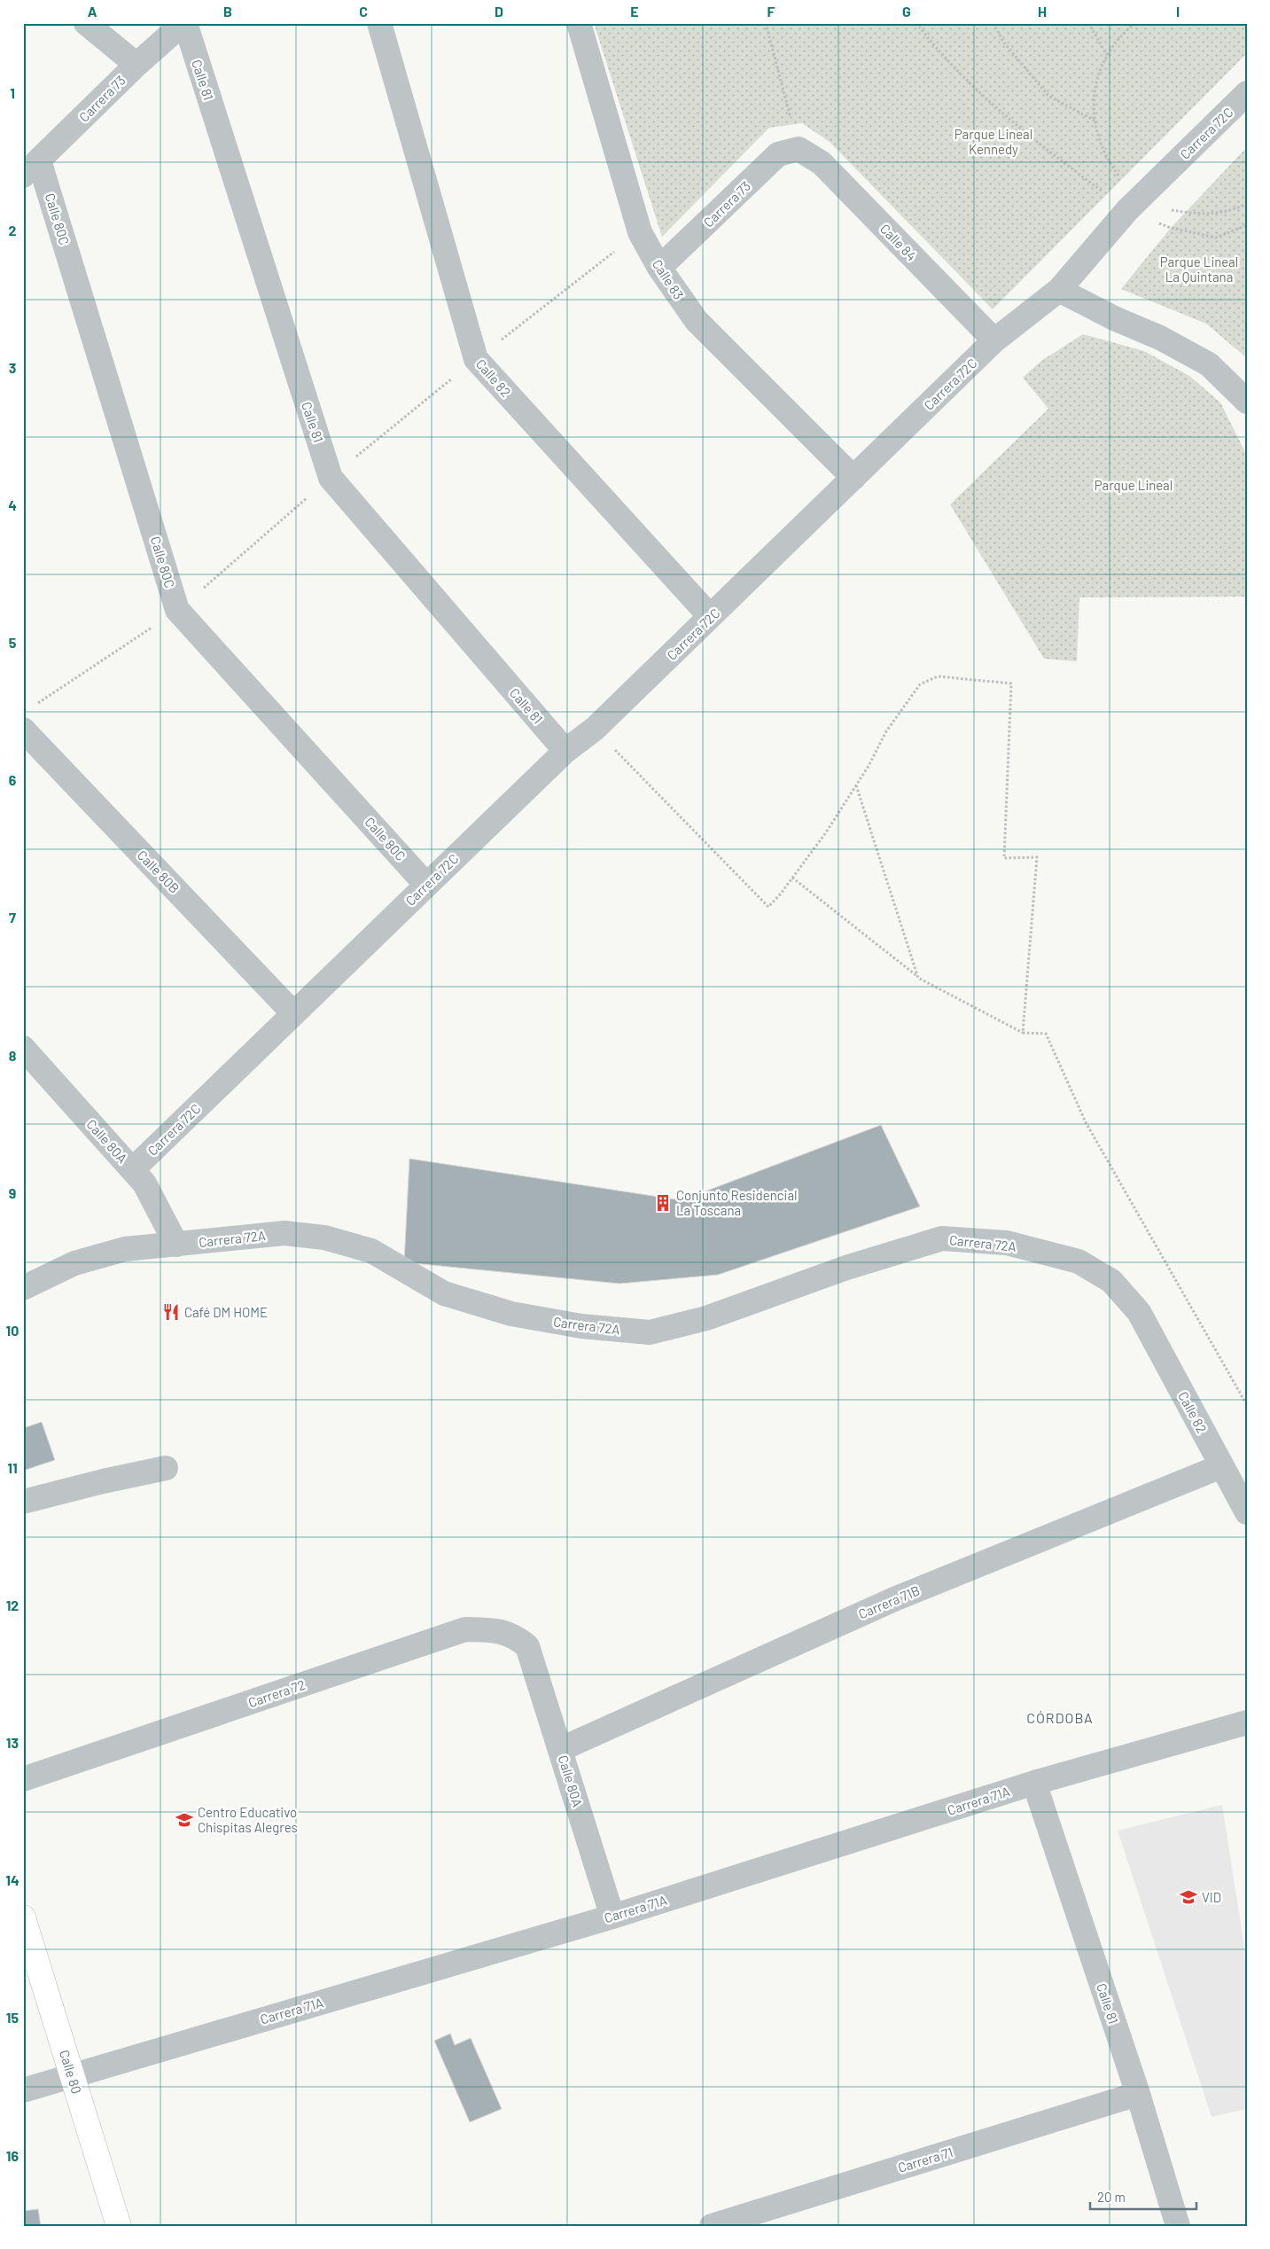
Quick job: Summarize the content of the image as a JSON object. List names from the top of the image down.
{
  "streets": {
    "main road": ["Calle 80"],
    "street": [
      "Calle 81",
      "Carrera 73",
      "Carrera 72C",
      "Calle 80C",
      "Calle 84",
      "Calle 83",
      "Calle 82",
      "Calle 80B",
      "Calle 80A",
      "Carrera 72A",
      "Carrera 71B",
      "Carrera 72",
      "Carrera 71A",
      "Carrera 71"
    ]
  },
  "crossings": [
    ["Calle 81", "Carrera 73"],
    ["Calle 81", "Carrera 72C"],
    ["Calle 81", "Carrera 71A"],
    ["Calle 81", "Carrera 71"],
    ["Carrera 73", "Calle 80C"],
    ["Carrera 73", "Calle 84"],
    ["Carrera 73", "Calle 83"],
    ["Carrera 72C", "Calle 80C"],
    ["Carrera 72C", "Calle 84"],
    ["Carrera 72C", "Calle 83"],
    ["Carrera 72C", "Calle 82"],
    ["Carrera 72C", "Calle 80B"],
    ["Carrera 72C", "Calle 80A"],
    ["Calle 82", "Carrera 72A"],
    ["Calle 82", "Carrera 71B"],
    ["Calle 80A", "Carrera 72A"],
    ["Calle 80A", "Carrera 71B"],
    ["Calle 80A", "Carrera 72"],
    ["Calle 80A", "Carrera 71A"],
    ["Carrera 71A", "Calle 80"]
  ],
  "districts": ["CÓRDOBA"],
  "parks": ["Parque Lineal Kennedy", "Parque Lineal La Quintana", "Parque Lineal"],
  "places": {
    "building": ["Conjunto Residencial La Toscana"],
    "restaurant": ["Café DM HOME"],
    "school or university": ["Centro Educativo Chispitas Alegres", "VID"]
  },
  "scale_bar": "20 m",
  "grid": {
    "columns": [
      "A",
      "B",
      "C",
      "D",
      "E",
      "F",
      "G",
      "H",
      "I"
    ],
    "rows": [
      "1",
      "2",
      "3",
      "4",
      "5",
      "6",
      "7",
      "8",
      "9",
      "10",
      "11",
      "12",
      "13",
      "14",
      "15",
      "16"
    ]
  }
}
